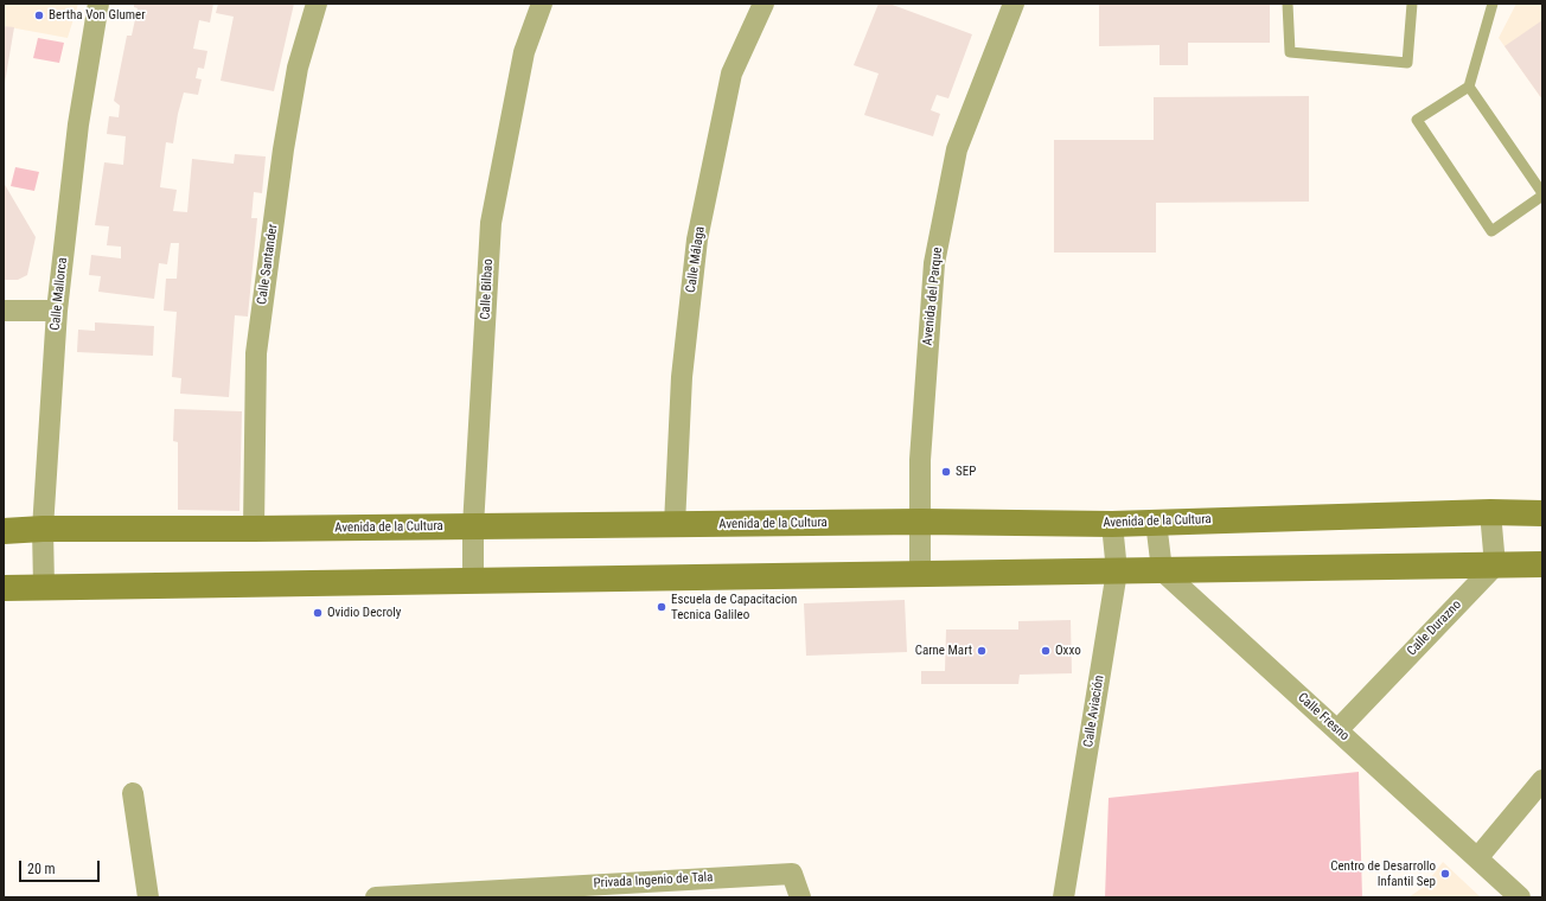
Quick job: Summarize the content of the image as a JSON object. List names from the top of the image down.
{
  "streets": {
    "main road": ["Avenida de la Cultura"],
    "street": [
      "Calle Málaga",
      "Calle Santander",
      "Calle Bilbao",
      "Calle Mallorca",
      "Avenida del Parque",
      "Calle Durazno",
      "Calle Aviación",
      "Calle Fresno",
      "Privada Ingenio de Tala"
    ]
  },
  "crossings": [
    ["Calle Málaga", "Avenida de la Cultura"],
    ["Calle Santander", "Avenida de la Cultura"],
    ["Calle Bilbao", "Avenida de la Cultura"],
    ["Calle Mallorca", "Avenida de la Cultura"],
    ["Avenida del Parque", "Avenida de la Cultura"],
    ["Avenida de la Cultura", "Calle Aviación"],
    ["Calle Durazno", "Calle Fresno"]
  ],
  "places": [
    "Bertha Von Glumer",
    "SEP",
    "Escuela de Capacitacion Tecnica Galileo",
    "Ovidio Decroly",
    "Carne Mart",
    "Oxxo",
    "Centro de Desarrollo Infantil Sep"
  ],
  "scale_bar": "20 m"
}
